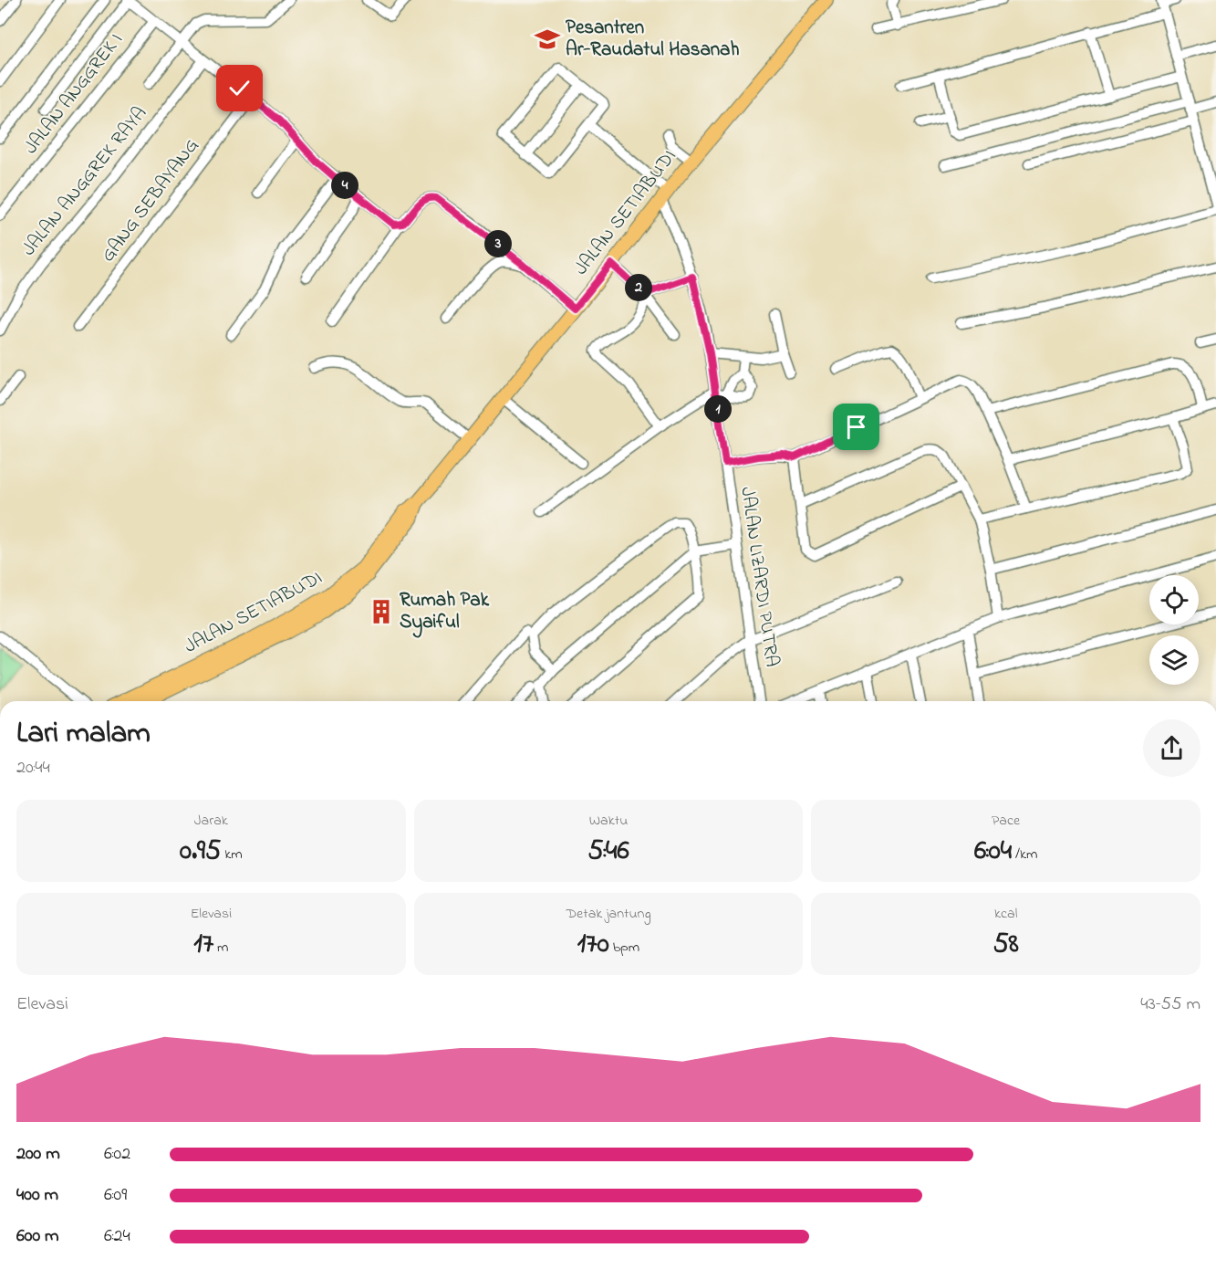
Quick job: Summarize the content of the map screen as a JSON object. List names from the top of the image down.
{
  "streets": {
    "main road": ["JALAN SETIABUDI"],
    "street": [
      "JALAN ANGGREK I",
      "JALAN ANGGREK RAYA",
      "GANG SEBAYANG",
      "JALAN LIZARDI PUTRA"
    ]
  },
  "crossings": [
    ["JALAN SETIABUDI", "JALAN LIZARDI PUTRA"]
  ],
  "places": {
    "school or university": ["Pesantren Ar-Raudatul Hasanah"],
    "building": ["Rumah Pak Syaiful"]
  },
  "page": {
    "pins": [
      "4",
      "3",
      "2",
      "1"
    ],
    "heading": ["Lari malam", "20:44"],
    "stats": [
      ["Jarak", "0.95 km"],
      ["Waktu", "5:46"],
      ["Pace", "6:04 /km"],
      ["Elevasi", "17 m"],
      ["Detak jantung", "170 bpm"],
      ["kcal", "58"]
    ],
    "chart": ["Elevasi", "43–55 m"],
    "list": [
      {
        "name": "200 m",
        "note": "6:02"
      },
      {
        "name": "400 m",
        "note": "6:09"
      },
      {
        "name": "600 m",
        "note": "6:24"
      }
    ]
  }
}
